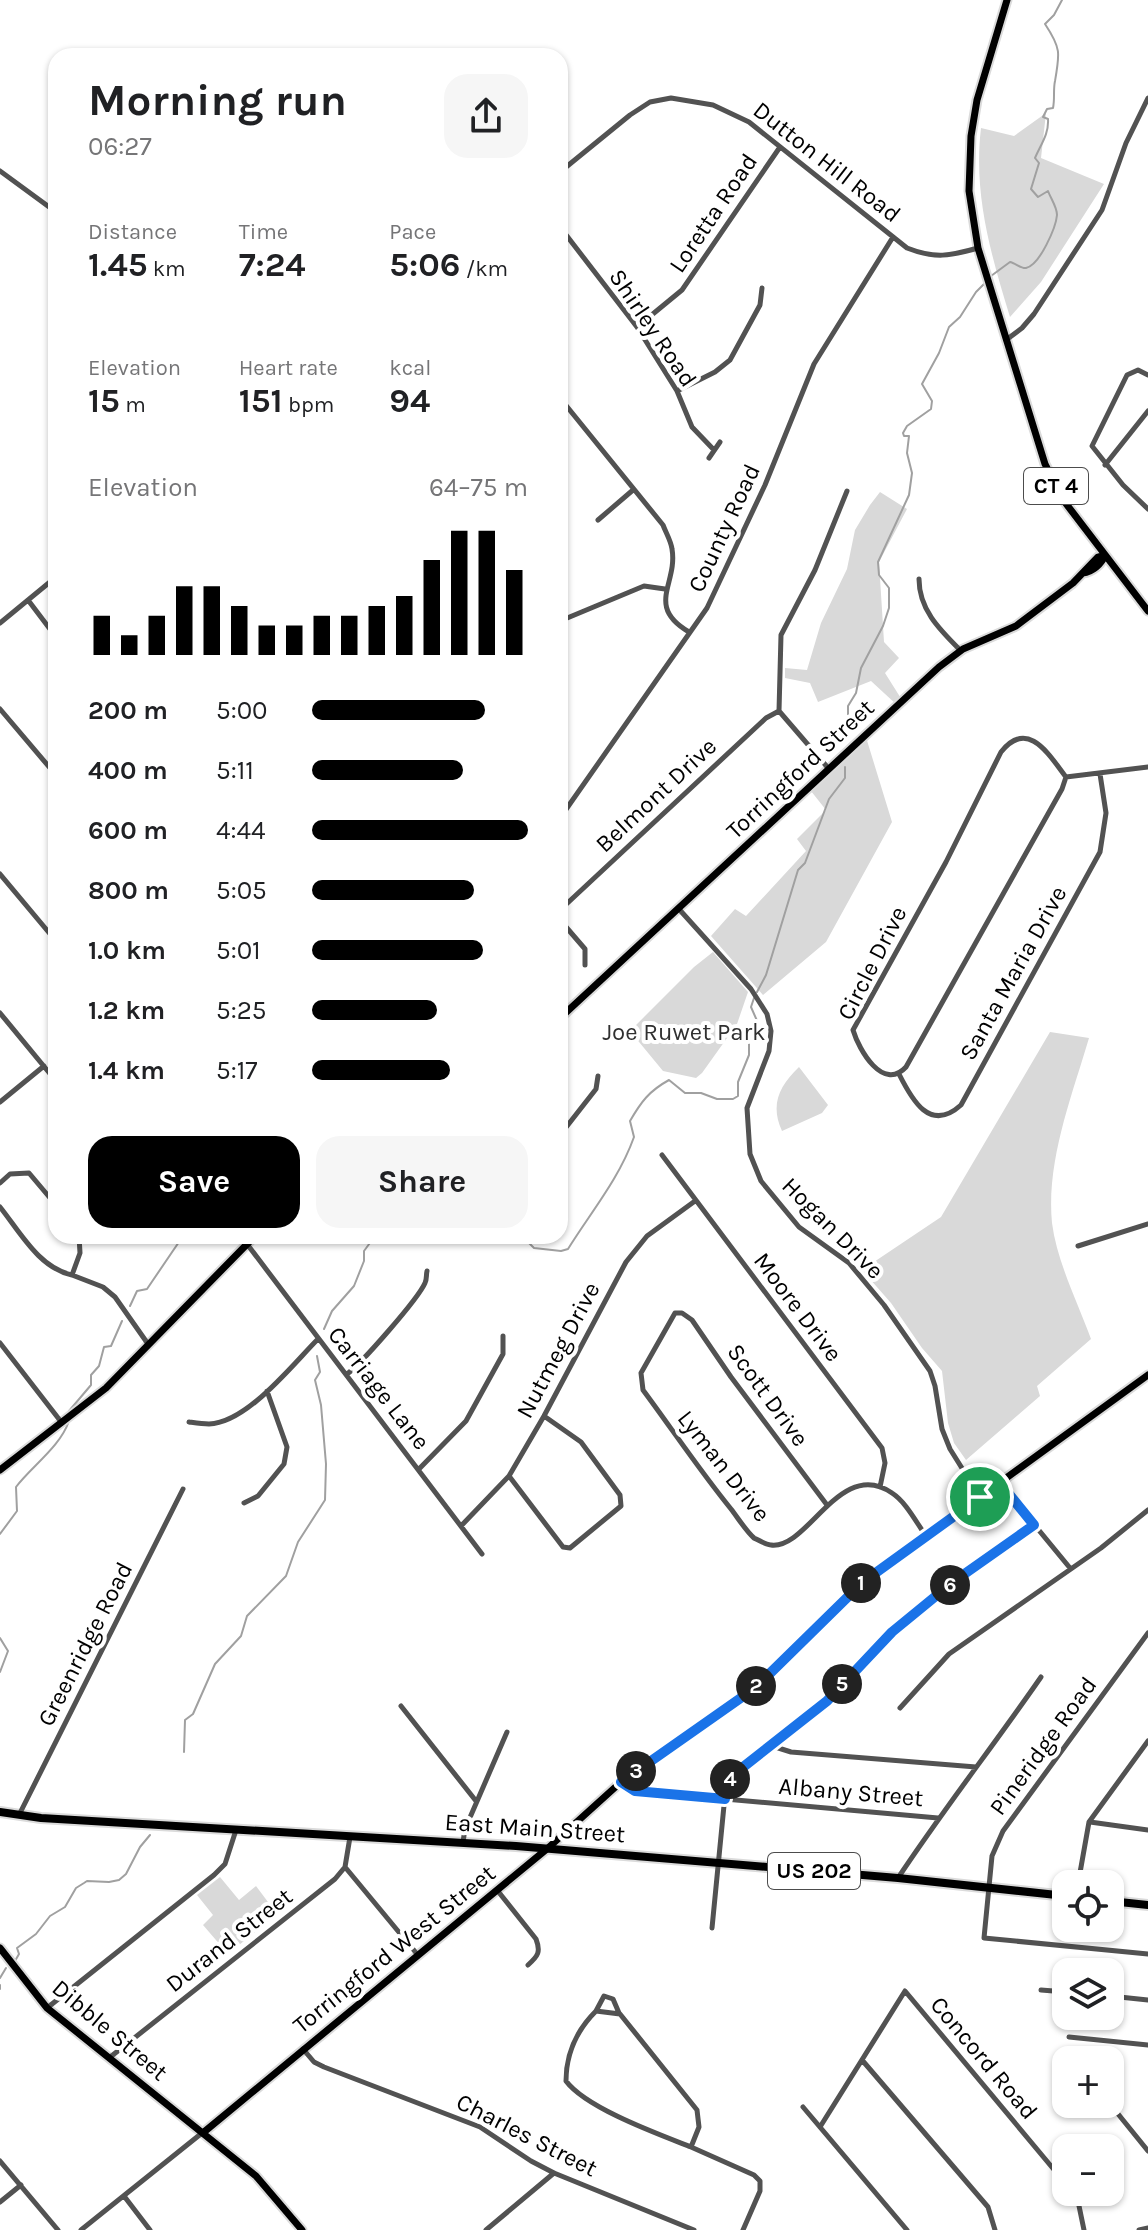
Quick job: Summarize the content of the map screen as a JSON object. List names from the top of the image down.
{
  "streets": {
    "highway": ["East Main Street", "US 202"],
    "main road": [
      "CT 4",
      "Torringford Street",
      "Torringford West Street",
      "Dibble Street"
    ],
    "street": [
      "Dutton Hill Road",
      "Loretta Road",
      "Shirley Road",
      "County Road",
      "Belmont Drive",
      "Circle Drive",
      "Santa Maria Drive",
      "Hogan Drive",
      "Moore Drive",
      "Nutmeg Drive",
      "Carriage Lane",
      "Scott Drive",
      "Lyman Drive",
      "Greenridge Road",
      "Pineridge Road",
      "Albany Street",
      "Durand Street",
      "Concord Road",
      "Charles Street"
    ]
  },
  "crossings": [
    ["Dutton Hill Road", "Loretta Road"],
    ["Dutton Hill Road", "CT 4"],
    ["Dutton Hill Road", "County Road"],
    ["Loretta Road", "Shirley Road"],
    ["CT 4", "Torringford Street"],
    ["Torringford Street", "Hogan Drive"],
    ["Circle Drive", "Santa Maria Drive"],
    ["Hogan Drive", "Torringford West Street"],
    ["Moore Drive", "Nutmeg Drive"],
    ["Moore Drive", "Lyman Drive"],
    ["Nutmeg Drive", "Carriage Lane"],
    ["Scott Drive", "Lyman Drive"],
    ["Greenridge Road", "East Main Street"],
    ["Pineridge Road", "East Main Street"],
    ["Albany Street", "Torringford West Street"],
    ["East Main Street", "Torringford West Street"],
    ["Durand Street", "Dibble Street"],
    ["Torringford West Street", "Dibble Street"],
    ["Torringford West Street", "Charles Street"]
  ],
  "parks": ["Joe Ruwet Park"],
  "page": {
    "heading": ["Morning run", "06:27"],
    "stats": [
      ["Distance", "1.45 km"],
      ["Time", "7:24"],
      ["Pace", "5:06 /km"],
      ["Elevation", "15 m"],
      ["Heart rate", "151 bpm"],
      ["kcal", "94"]
    ],
    "chart": ["Elevation", "64–75 m"],
    "list": [
      {
        "name": "200 m",
        "note": "5:00"
      },
      {
        "name": "400 m",
        "note": "5:11"
      },
      {
        "name": "600 m",
        "note": "4:44"
      },
      {
        "name": "800 m",
        "note": "5:05"
      },
      {
        "name": "1.0 km",
        "note": "5:01"
      },
      {
        "name": "1.2 km",
        "note": "5:25"
      },
      {
        "name": "1.4 km",
        "note": "5:17"
      }
    ],
    "buttons": ["Save", "Share"],
    "pins": [
      "1",
      "6",
      "5",
      "2",
      "3",
      "4"
    ],
    "map_buttons": ["+", "−"]
  }
}
